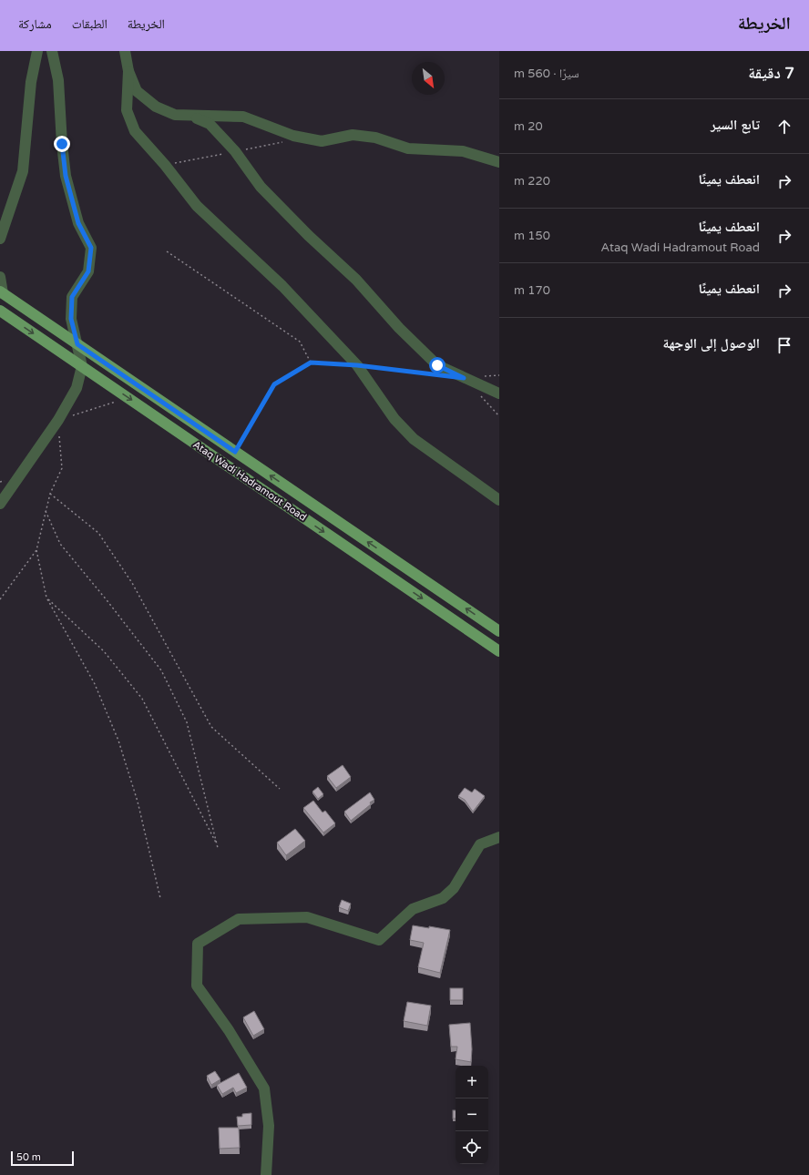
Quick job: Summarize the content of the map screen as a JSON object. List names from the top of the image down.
{
  "streets": {
    "main road": ["Ataq Wadi Hadramout Road"]
  },
  "scale_bar": "50 m",
  "north": "bottom right",
  "page": {
    "header": "الخريطة",
    "nav": ["الخريطة", "الطبقات", "مشاركة"],
    "heading": ["7 دقيقة", "سيرًا · 560 m"],
    "list": [
      ["تابع السير", "20 m"],
      ["انعطف يمينًا", "220 m"],
      ["انعطف يمينًا", "Ataq Wadi Hadramout Road", "150 m"],
      ["انعطف يمينًا", "170 m"],
      "الوصول إلى الوجهة"
    ],
    "map_buttons": ["+", "−"],
    "scale": "50 m"
  }
}
